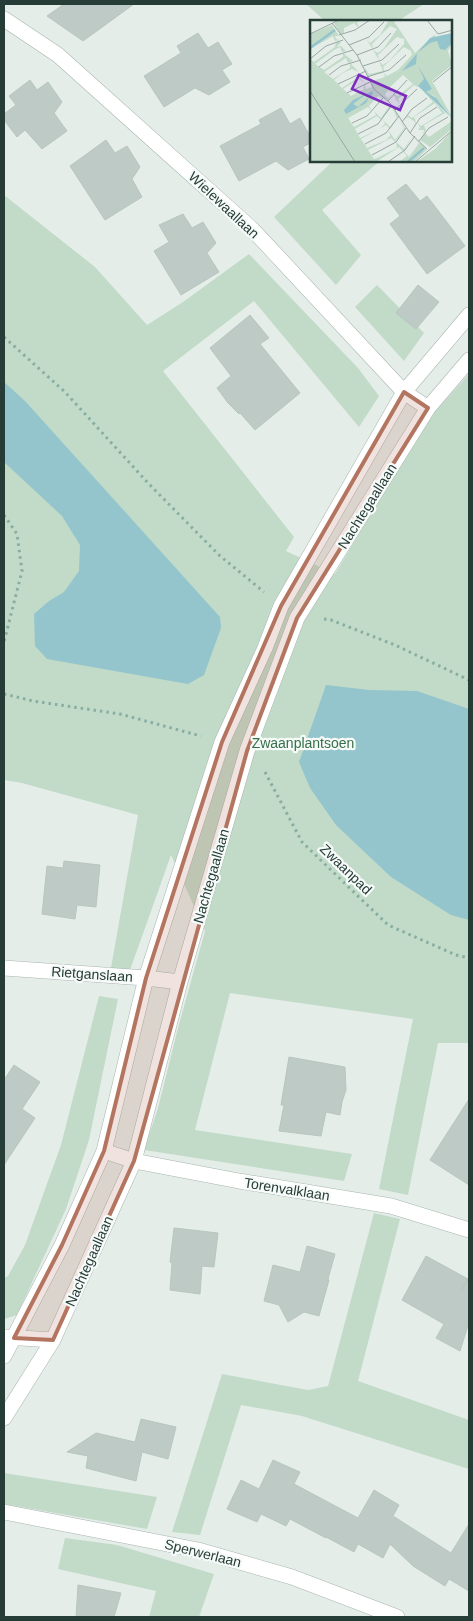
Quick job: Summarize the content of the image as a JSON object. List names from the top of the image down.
{
  "streets": {
    "street": [
      "Wielewaallaan",
      "Nachtegaallaan",
      "Rietganslaan",
      "Torenvalklaan",
      "Sperwerlaan"
    ],
    "path": ["Zwaanpad"]
  },
  "crossings": [
    ["Wielewaallaan", "Nachtegaallaan"],
    ["Nachtegaallaan", "Zwaanpad"],
    ["Nachtegaallaan", "Rietganslaan"],
    ["Nachtegaallaan", "Torenvalklaan"]
  ],
  "parks": ["Zwaanplantsoen"]
}
